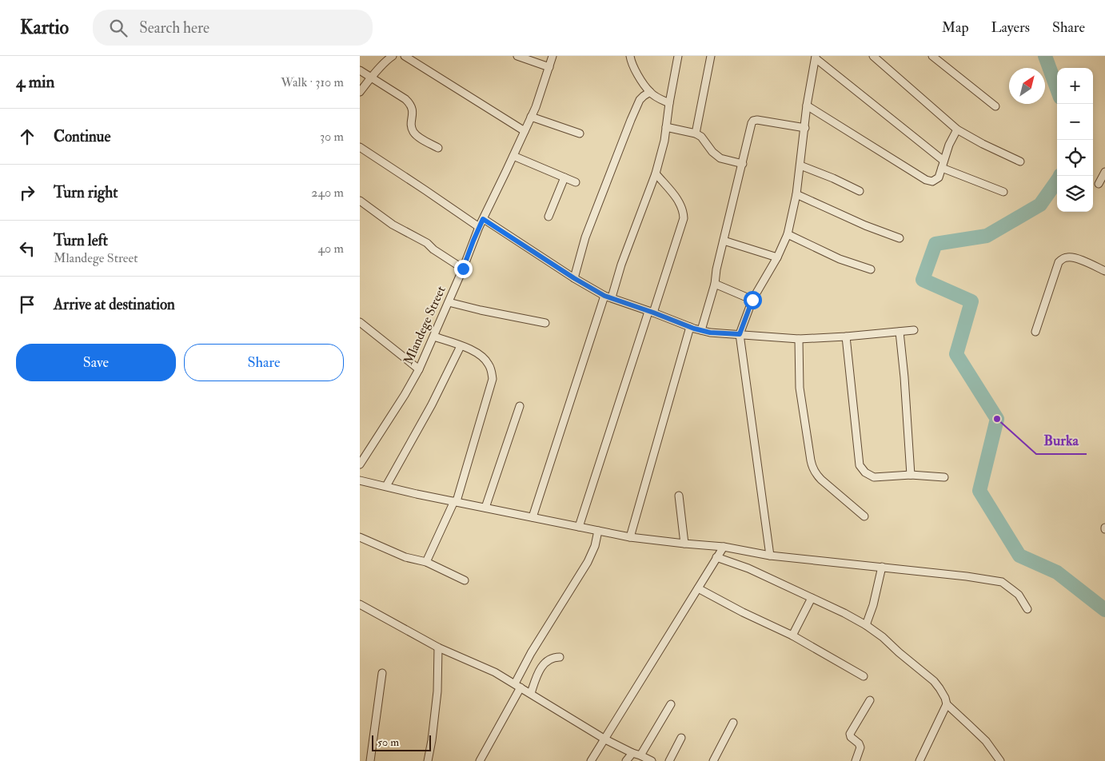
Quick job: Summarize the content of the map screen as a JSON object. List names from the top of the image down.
{
  "streets": {
    "street": ["Mlandege Street"]
  },
  "places": ["Burka"],
  "scale_bar": "50 m",
  "north": "top right",
  "page": {
    "header": "Kartio",
    "search": "Search here",
    "nav": ["Map", "Layers", "Share"],
    "heading": ["4 min", "Walk · 310 m"],
    "map_buttons": ["+", "−"],
    "list": [
      ["Continue", "30 m"],
      ["Turn right", "240 m"],
      ["Turn left", "Mlandege Street", "40 m"],
      "Arrive at destination"
    ],
    "buttons": ["Save", "Share"],
    "scale": "50 m"
  }
}
